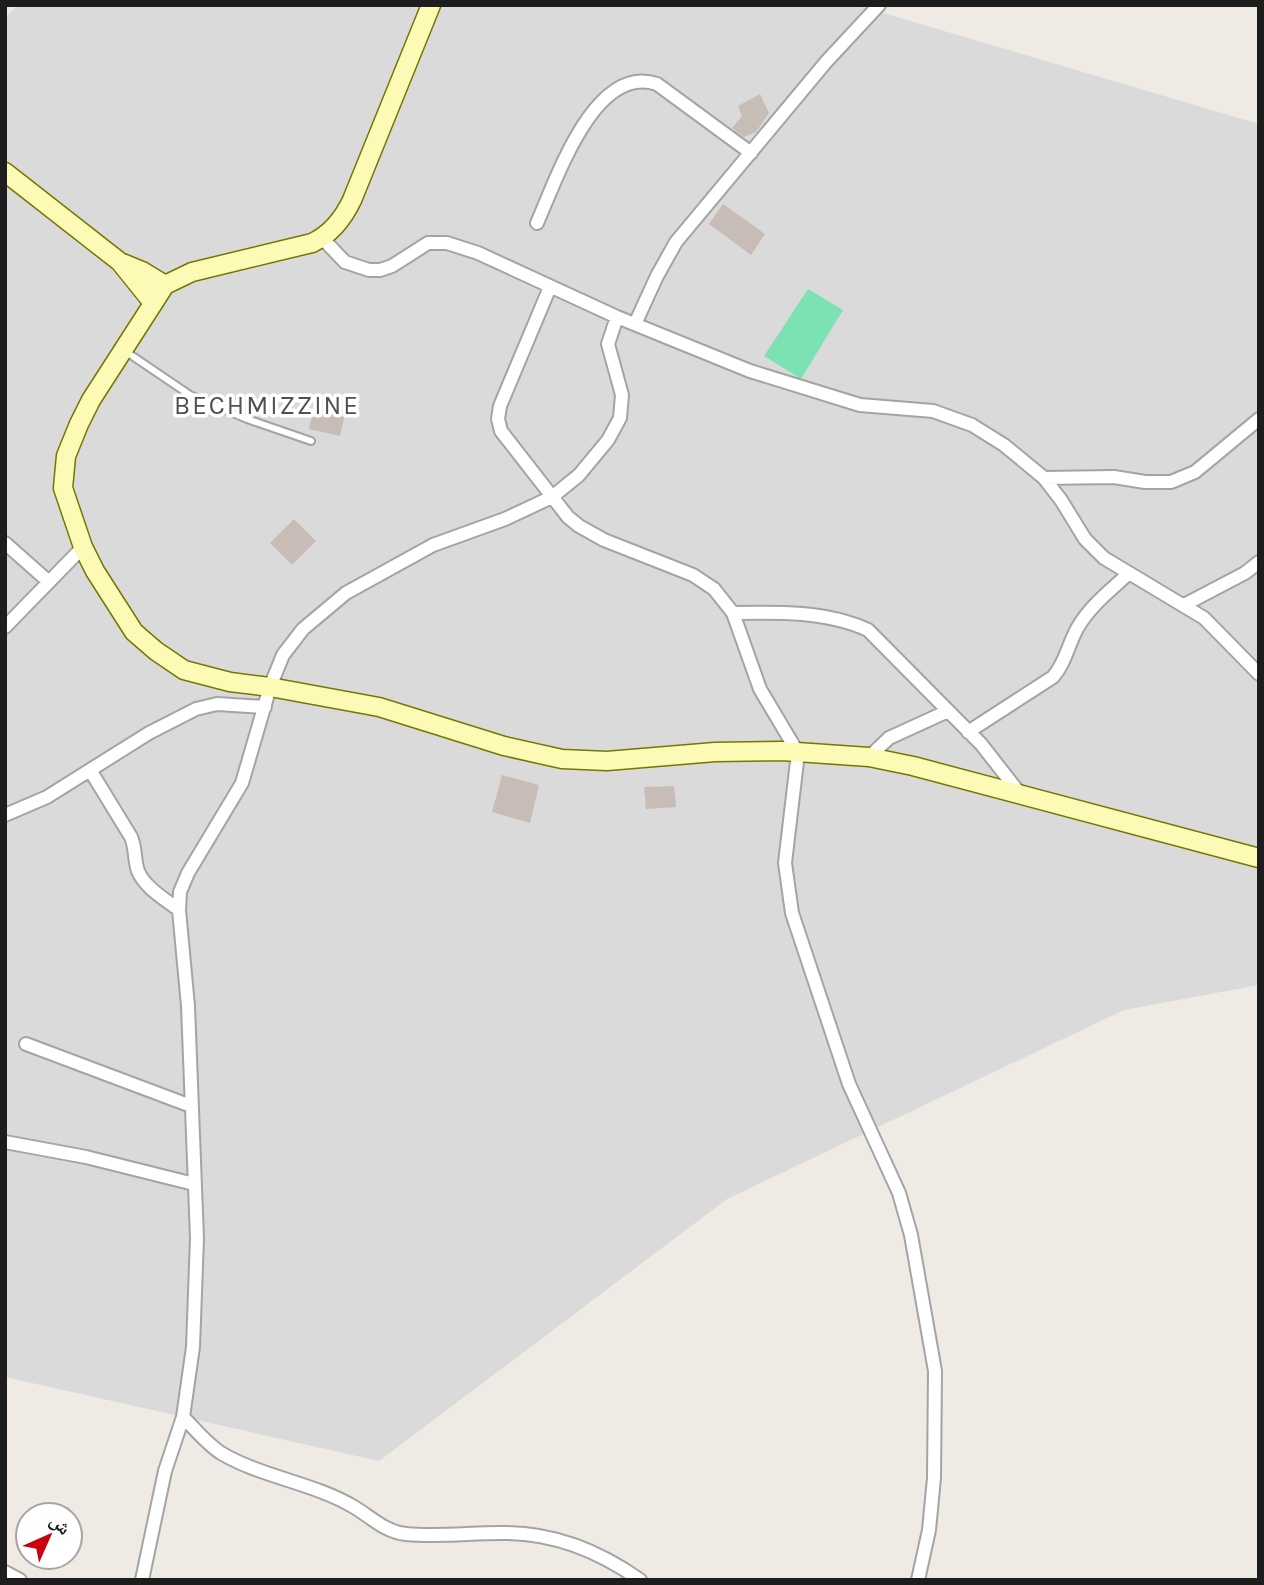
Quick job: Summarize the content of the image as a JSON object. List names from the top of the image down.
{
  "districts": ["BECHMIZZINE"],
  "north": "top right"
}
